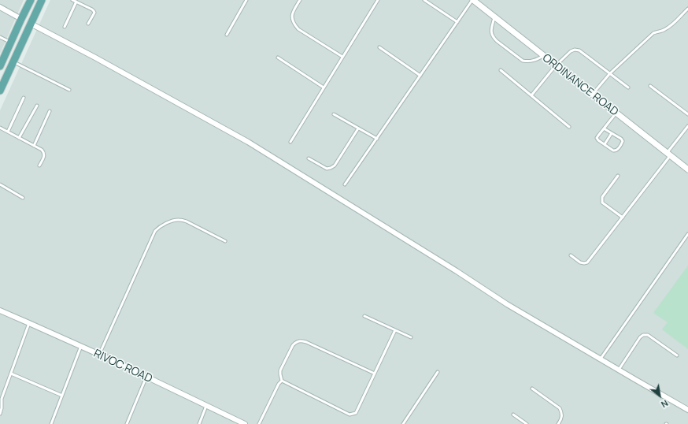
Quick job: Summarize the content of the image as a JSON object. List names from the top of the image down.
{
  "streets": {
    "street": ["ORDINANCE ROAD", "RIVOC ROAD"]
  },
  "north": "bottom right"
}
